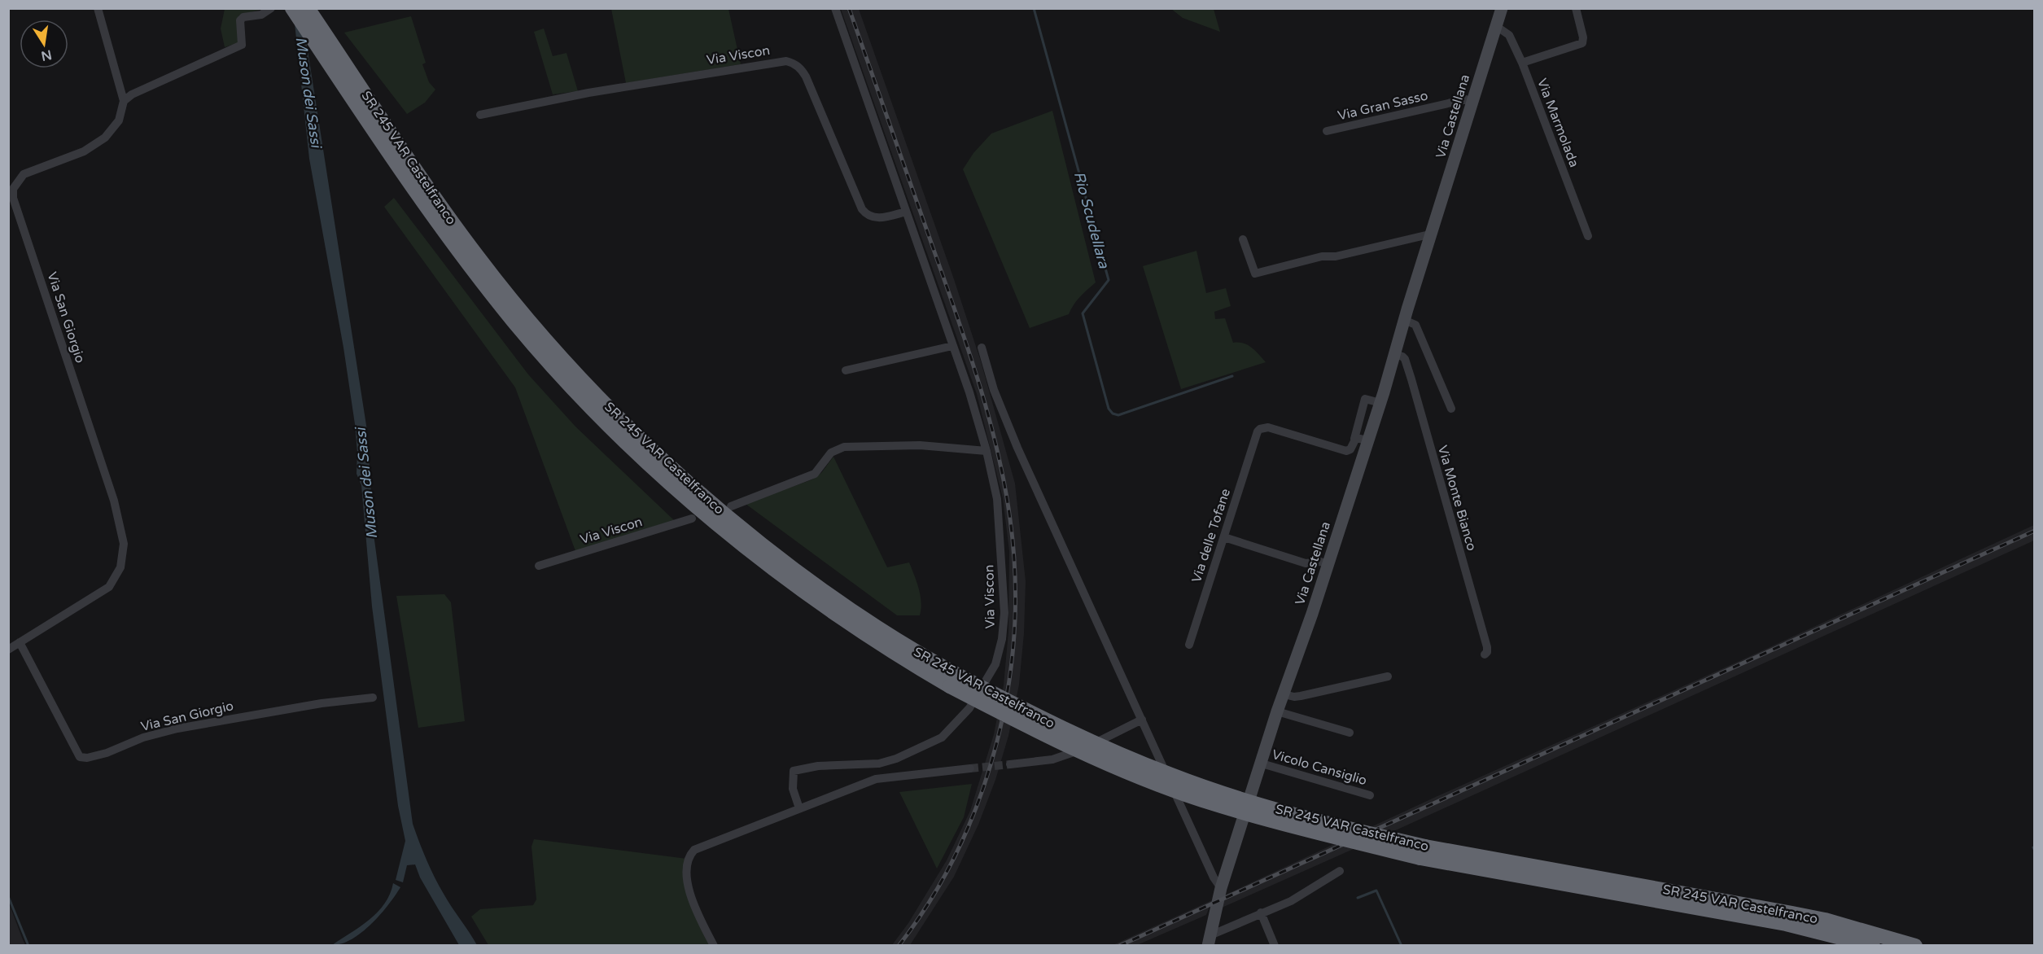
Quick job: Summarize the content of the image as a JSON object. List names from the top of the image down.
{
  "streets": {
    "highway": ["SR 245 VAR Castelfranco"],
    "street": [
      "Via Viscon",
      "Via Gran Sasso",
      "Via Castellana",
      "Via Marmolada",
      "Via San Giorgio",
      "Via Monte Bianco",
      "Via delle Tofane",
      "Vicolo Cansiglio"
    ]
  },
  "crossings": [
    ["Via Gran Sasso", "Via Castellana"],
    ["Via Castellana", "Via Marmolada"],
    ["Via Castellana", "Via Monte Bianco"],
    ["Via Castellana", "Vicolo Cansiglio"]
  ],
  "water": ["Muson dei Sassi", "Rio Scudellara"],
  "north": "bottom"
}
